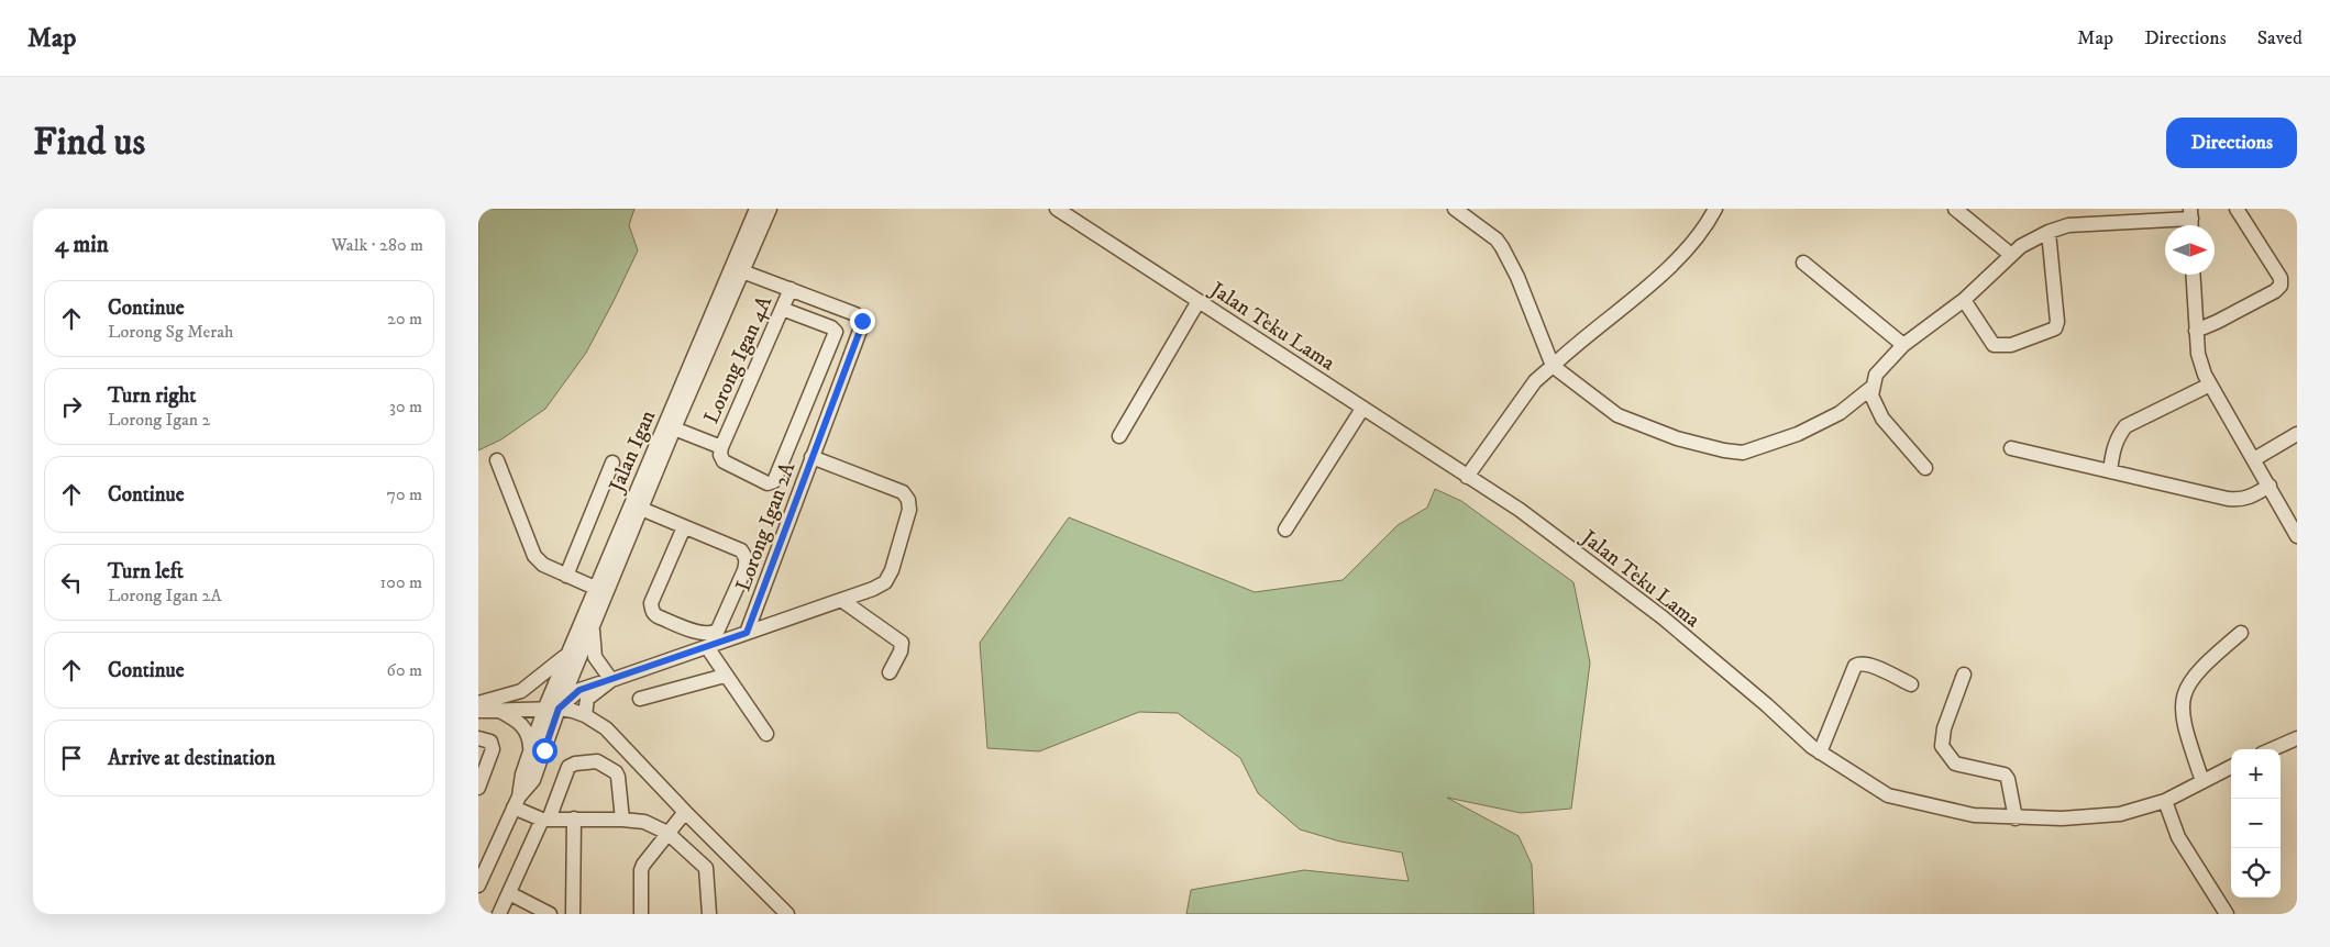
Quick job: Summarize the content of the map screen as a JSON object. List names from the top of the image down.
{
  "streets": {
    "street": [
      "Jalan Teku Lama",
      "Lorong Igan 4A",
      "Jalan Igan",
      "Lorong Igan 2A"
    ]
  },
  "crossings": [
    ["Lorong Igan 4A", "Lorong Igan 2A"]
  ],
  "north": "right",
  "page": {
    "header": "Map",
    "nav": ["Map", "Directions", "Saved"],
    "buttons": "Directions",
    "title": "Find us",
    "heading": ["4 min", "Walk · 280 m"],
    "list": [
      ["Continue", "Lorong Sg Merah", "20 m"],
      ["Turn right", "Lorong Igan 2", "30 m"],
      ["Continue", "70 m"],
      ["Turn left", "Lorong Igan 2A", "100 m"],
      ["Continue", "60 m"],
      "Arrive at destination"
    ],
    "map_buttons": ["+", "−"]
  }
}
